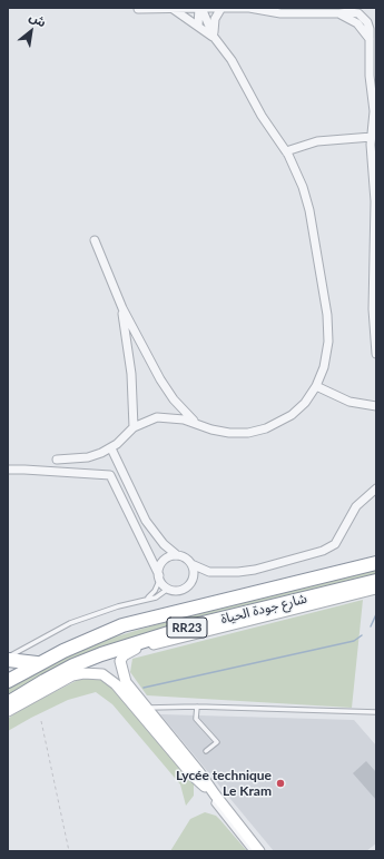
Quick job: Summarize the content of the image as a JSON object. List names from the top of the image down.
{
  "streets": {
    "highway": ["شارع جودة الحياة", "RR23"]
  },
  "places": ["Lycée technique Le Kram"],
  "north": "top right"
}
